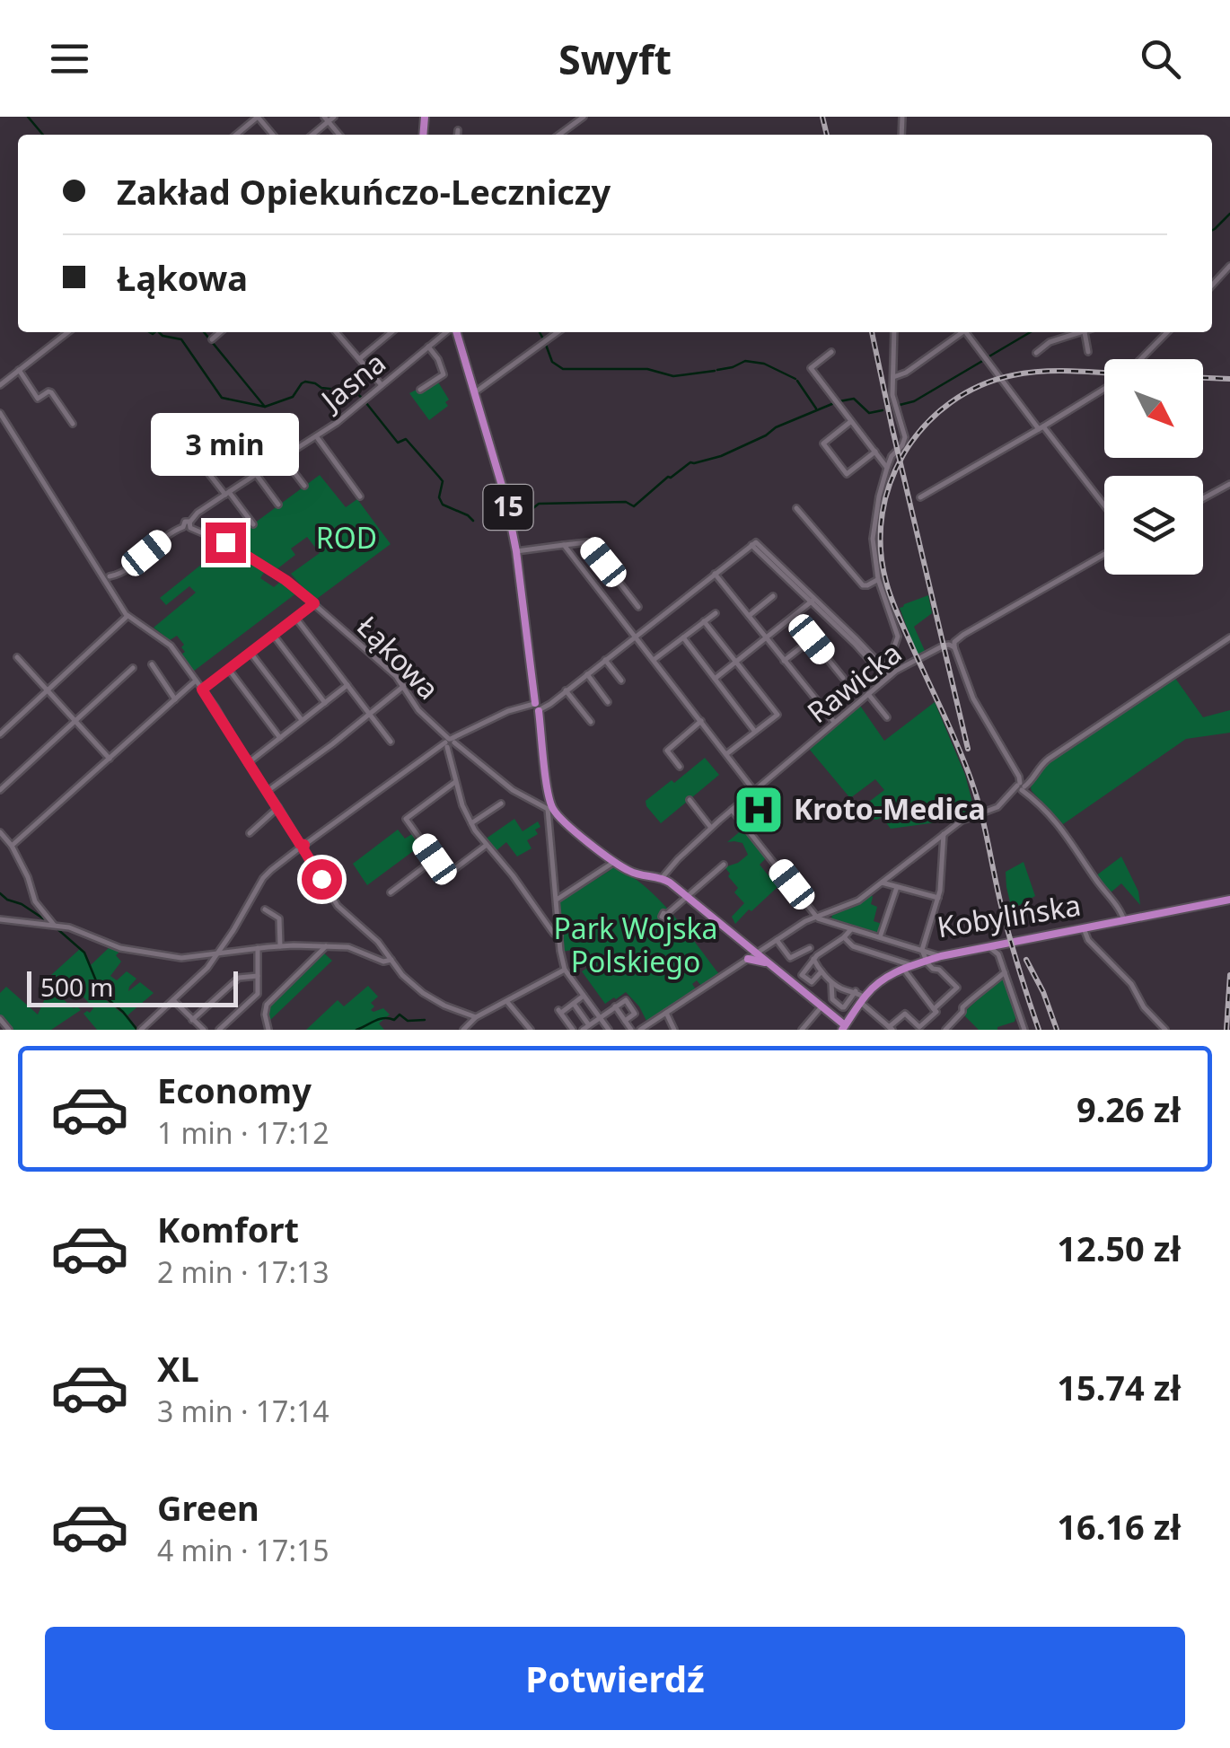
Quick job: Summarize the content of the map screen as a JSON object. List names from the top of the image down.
{
  "streets": {
    "main road": ["15", "Kobylińska"],
    "street": ["Jasna", "Łąkowa", "Rawicka"]
  },
  "crossings": [
    ["Jasna", "Łąkowa"],
    ["15", "Łąkowa"]
  ],
  "parks": ["ROD", "Park Wojska Polskiego"],
  "places": {
    "hospital": ["Kroto-Medica"]
  },
  "scale_bar": "500 m",
  "north": "bottom right",
  "page": {
    "header": "Swyft",
    "banner": ["Zakład Opiekuńczo-Leczniczy", "Łąkowa"],
    "bubble": "3 min",
    "scale": "500 m",
    "list": [
      {
        "name": "Economy",
        "note": "1 min · 17:12",
        "value": "9.26 zł"
      },
      {
        "name": "Komfort",
        "note": "2 min · 17:13",
        "value": "12.50 zł"
      },
      {
        "name": "XL",
        "note": "3 min · 17:14",
        "value": "15.74 zł"
      },
      {
        "name": "Green",
        "note": "4 min · 17:15",
        "value": "16.16 zł"
      }
    ],
    "buttons": "Potwierdź"
  }
}
